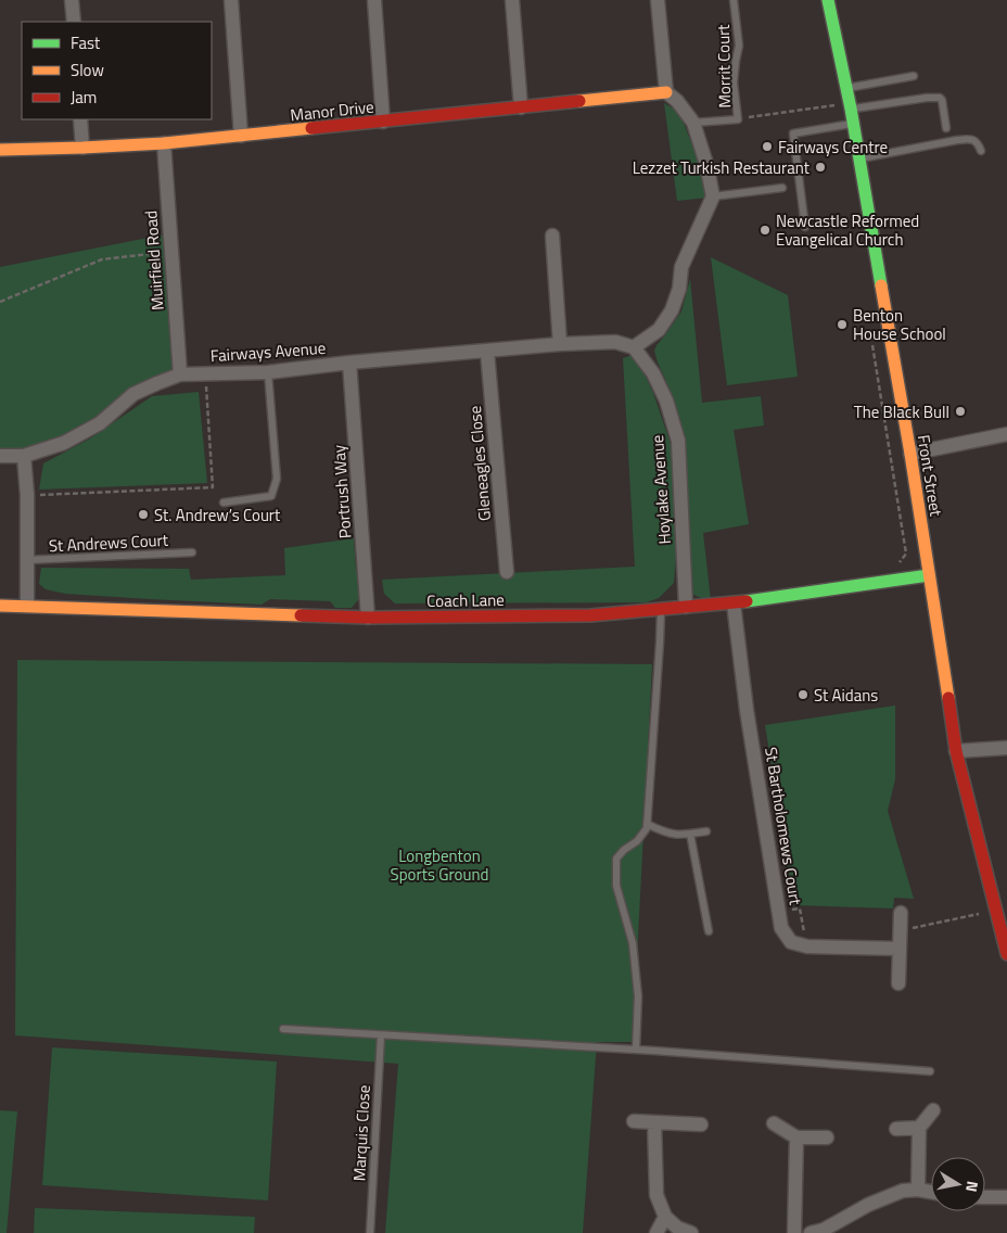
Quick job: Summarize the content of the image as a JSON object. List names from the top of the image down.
{
  "streets": {
    "street": [
      "Manor Drive",
      "Muirfield Road",
      "Fairways Avenue",
      "Gleneagles Close",
      "Front Street",
      "Hoylake Avenue",
      "Portrush Way",
      "Coach Lane",
      "St Bartholomews Court"
    ],
    "lane": ["Morrit Court", "St Andrews Court", "Marquis Close"]
  },
  "crossings": [
    ["Manor Drive", "Muirfield Road"],
    ["Muirfield Road", "Fairways Avenue"],
    ["Fairways Avenue", "Gleneagles Close"],
    ["Fairways Avenue", "Hoylake Avenue"],
    ["Fairways Avenue", "Portrush Way"],
    ["Front Street", "Coach Lane"],
    ["Hoylake Avenue", "Coach Lane"],
    ["Portrush Way", "Coach Lane"],
    ["Coach Lane", "St Bartholomews Court"]
  ],
  "parks": ["Longbenton Sports Ground"],
  "places": [
    "Fairways Centre",
    "Lezzet Turkish Restaurant",
    "Newcastle Reformed Evangelical Church",
    "Benton House School",
    "The Black Bull",
    "St. Andrew’s Court",
    "St Aidans"
  ],
  "legend": ["Fast", "Slow", "Jam"],
  "north": "right"
}
